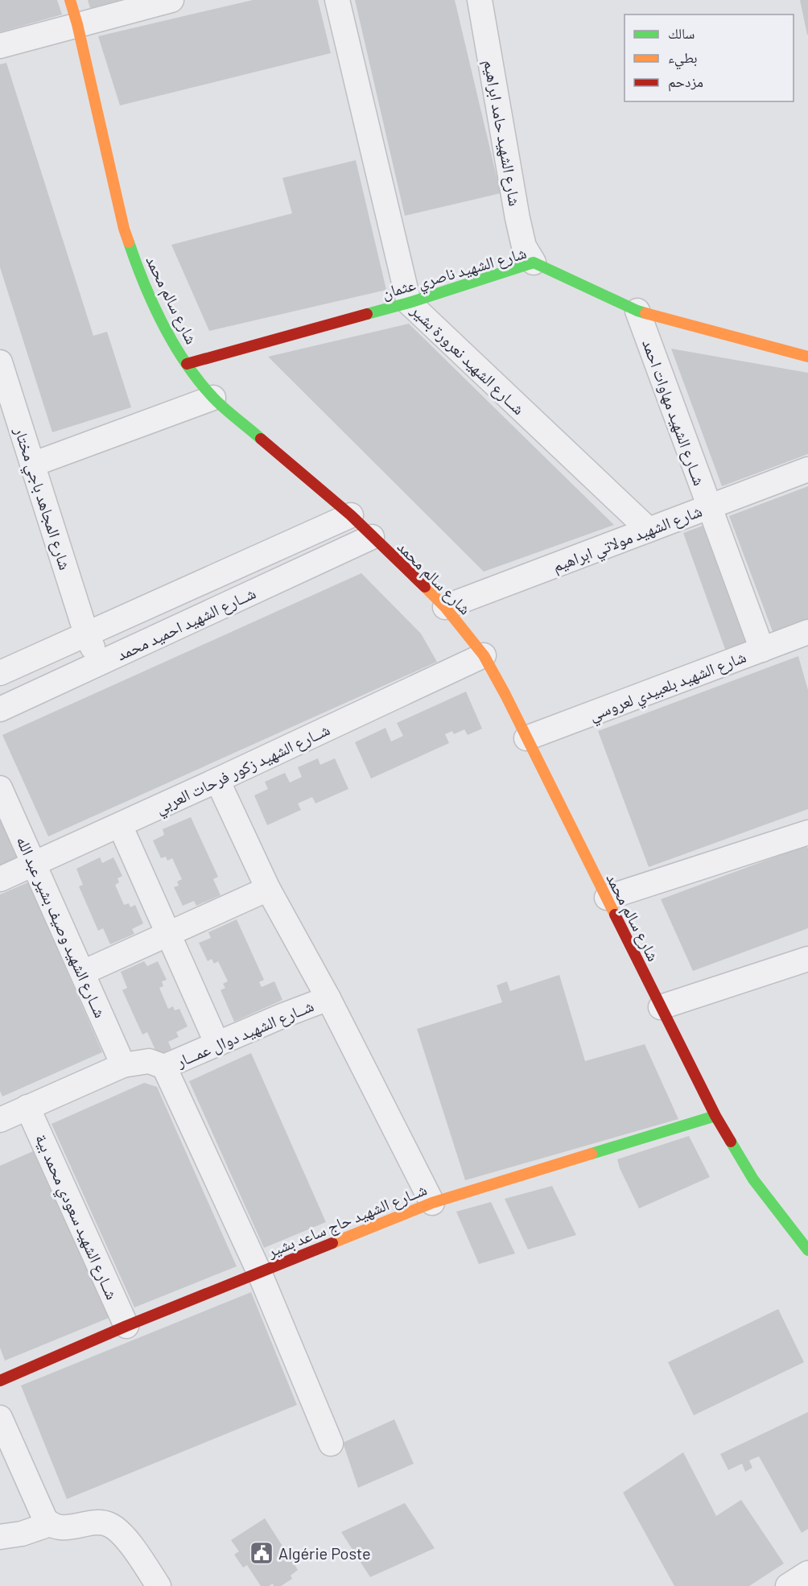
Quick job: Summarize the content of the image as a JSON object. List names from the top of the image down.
{
  "streets": {
    "street": [
      "شارع الشهيد حامد ابراهيم",
      "شارع الشهيد ناصري عثمان",
      "شارع سالم محمد",
      "شــارع الشهيد نعرورة بشير",
      "شــارع الشهيد مهاوات احمد",
      "شارع المجاهد باجي مختار",
      "شارع الشهيد مولاتي ابراهيم",
      "شــارع الشهيد احميد محمد",
      "شارع الشهيد بلعبيدي لعروسي",
      "شــارع الشهيد زكور فرحات العربي",
      "شــارع الشهيد وصيف بشير عبد الله",
      "شــارع الشهيد دوال عمـــار",
      "شــارع الشهيد سعودي محمد بية",
      "شــارع الشهيد حاج ساعد بشير"
    ]
  },
  "crossings": [
    ["شارع الشهيد حامد ابراهيم", "شارع الشهيد ناصري عثمان"],
    ["شارع الشهيد ناصري عثمان", "شارع سالم محمد"],
    ["شارع الشهيد ناصري عثمان", "شــارع الشهيد نعرورة بشير"],
    ["شارع الشهيد ناصري عثمان", "شــارع الشهيد مهاوات احمد"],
    ["شارع سالم محمد", "شارع الشهيد مولاتي ابراهيم"],
    ["شارع سالم محمد", "شــارع الشهيد احميد محمد"],
    ["شارع سالم محمد", "شارع الشهيد بلعبيدي لعروسي"],
    ["شارع سالم محمد", "شــارع الشهيد زكور فرحات العربي"],
    ["شارع سالم محمد", "شــارع الشهيد حاج ساعد بشير"],
    ["شــارع الشهيد نعرورة بشير", "شارع الشهيد مولاتي ابراهيم"],
    ["شــارع الشهيد مهاوات احمد", "شارع الشهيد مولاتي ابراهيم"],
    ["شــارع الشهيد مهاوات احمد", "شارع الشهيد بلعبيدي لعروسي"],
    ["شارع المجاهد باجي مختار", "شــارع الشهيد احميد محمد"],
    ["شــارع الشهيد زكور فرحات العربي", "شــارع الشهيد وصيف بشير عبد الله"],
    ["شــارع الشهيد وصيف بشير عبد الله", "شــارع الشهيد دوال عمـــار"],
    ["شــارع الشهيد دوال عمـــار", "شــارع الشهيد سعودي محمد بية"],
    ["شــارع الشهيد سعودي محمد بية", "شــارع الشهيد حاج ساعد بشير"]
  ],
  "places": {
    "public building": ["Algérie Poste"]
  },
  "legend": ["سالك", "بطيء", "مزدحم"]
}
